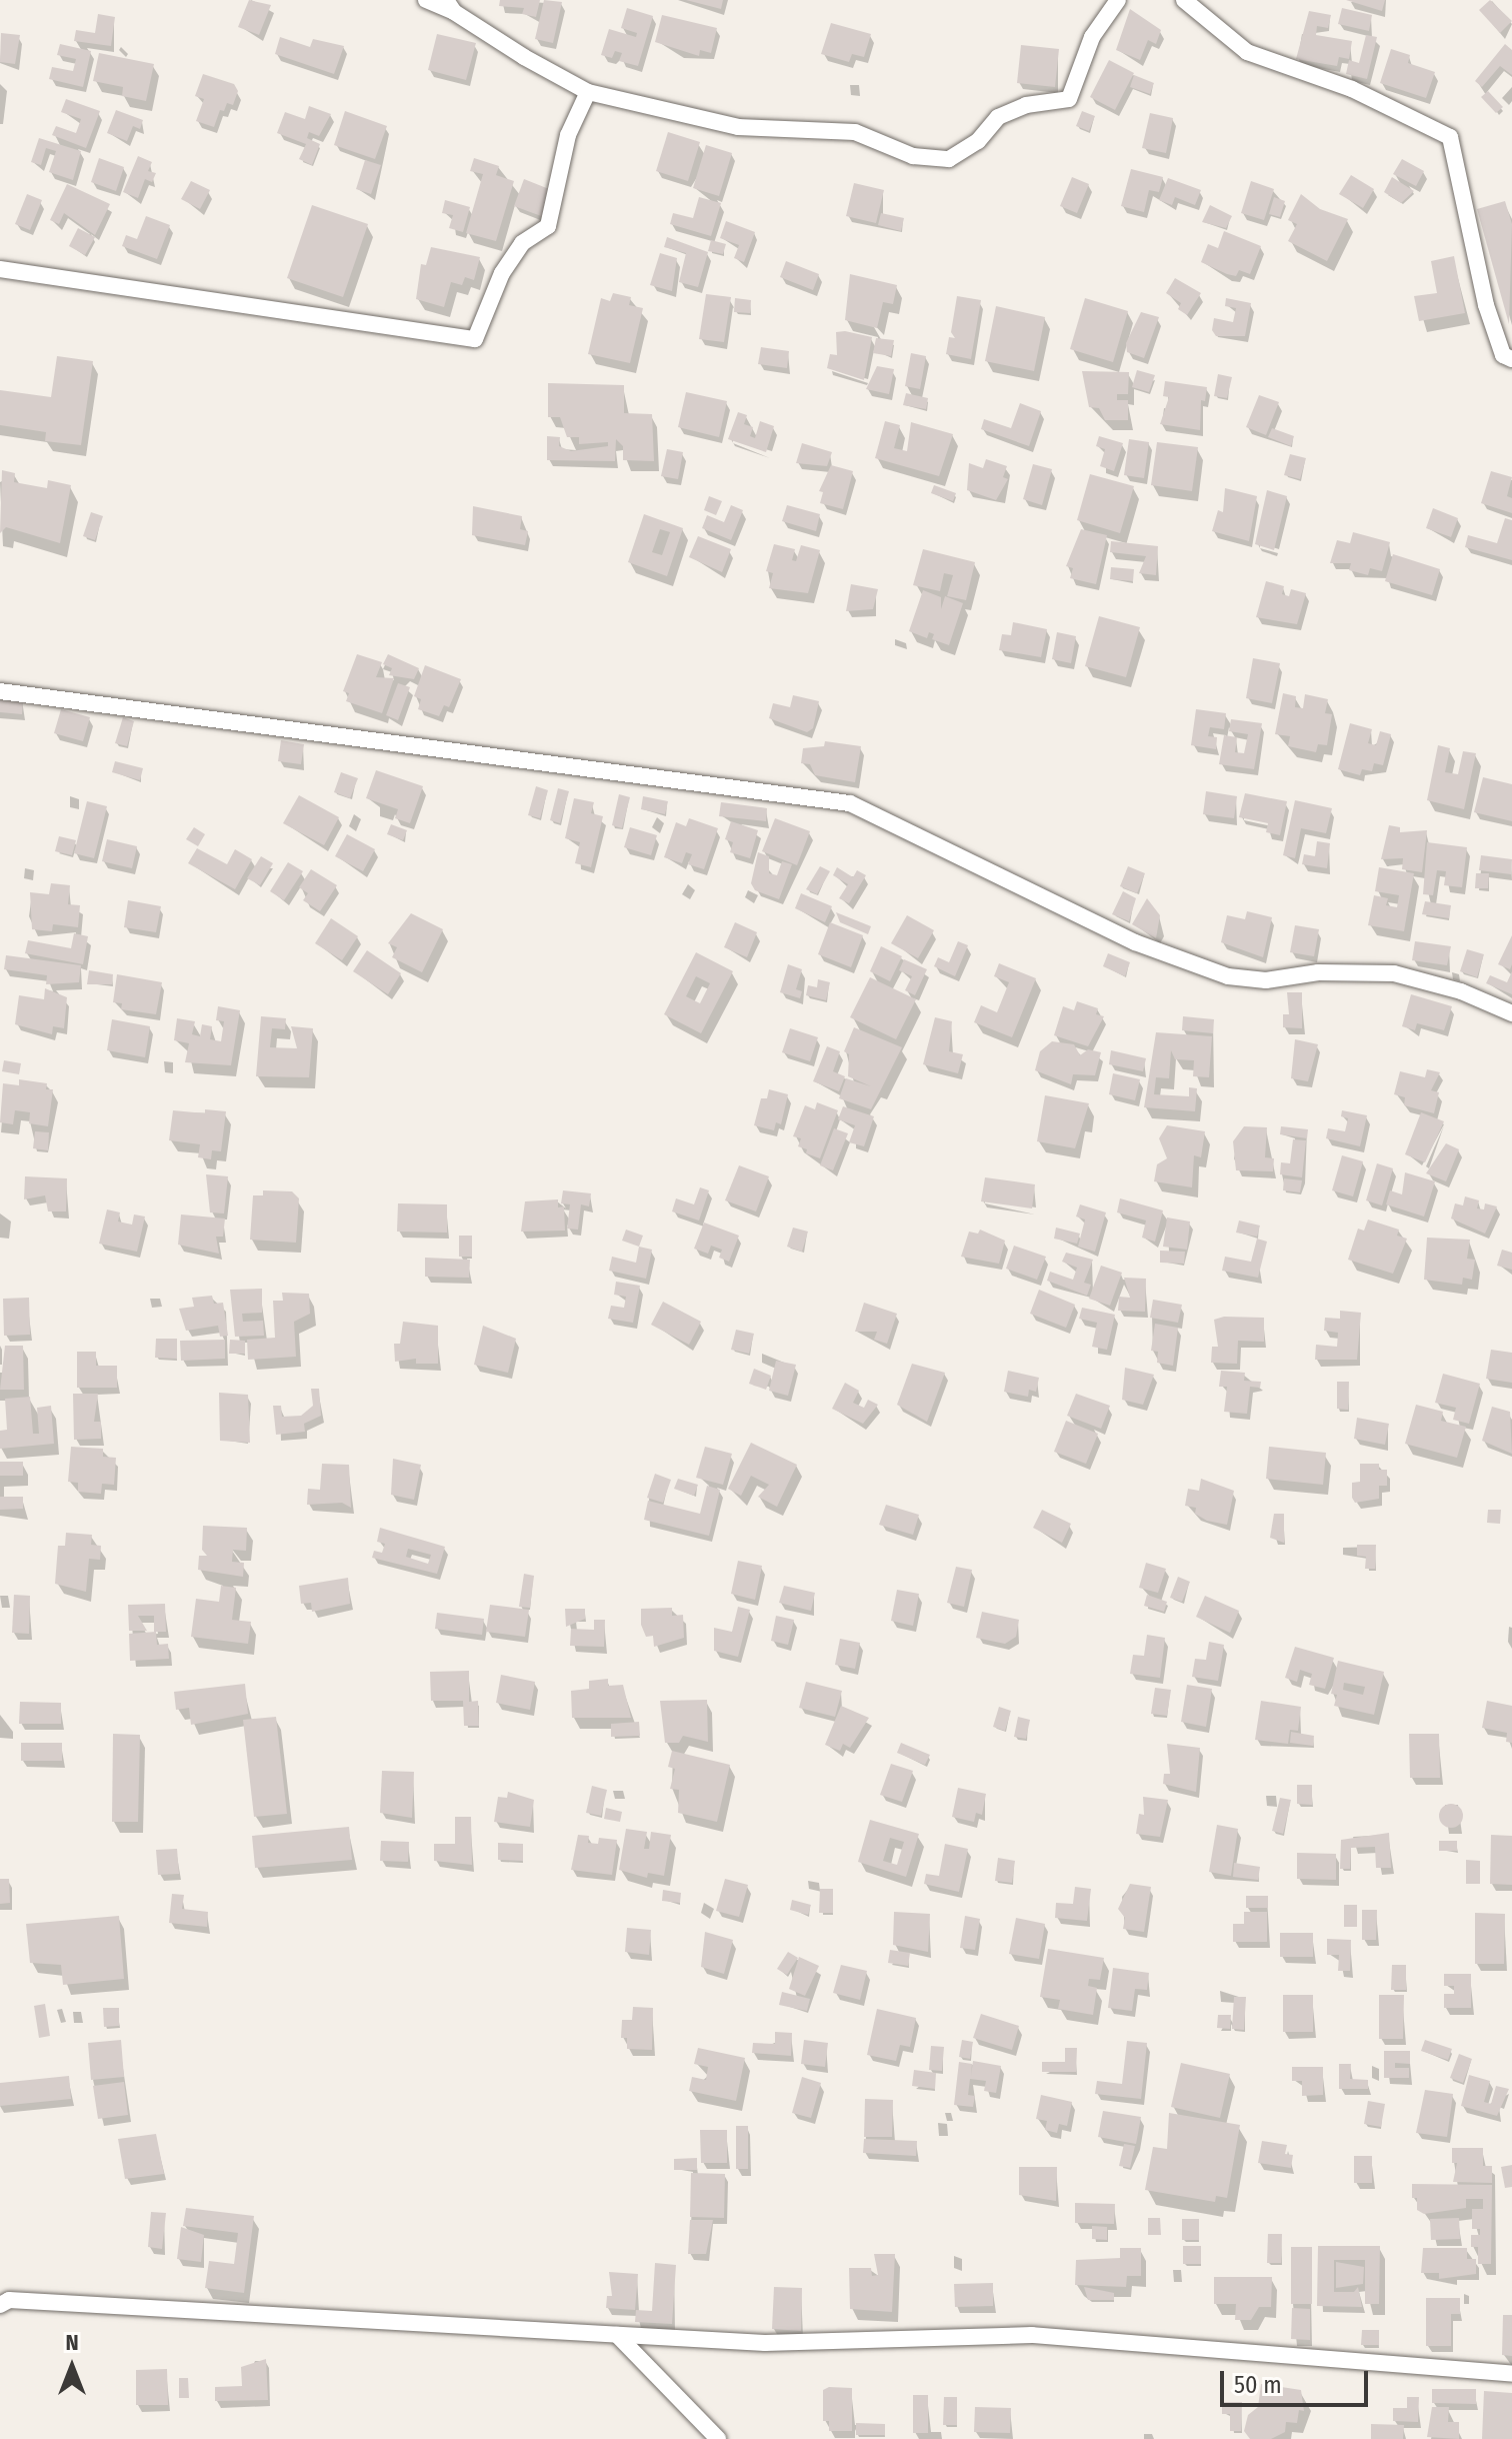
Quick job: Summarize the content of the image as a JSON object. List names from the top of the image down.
{
  "scale_bar": "50 m",
  "north": "top"
}
